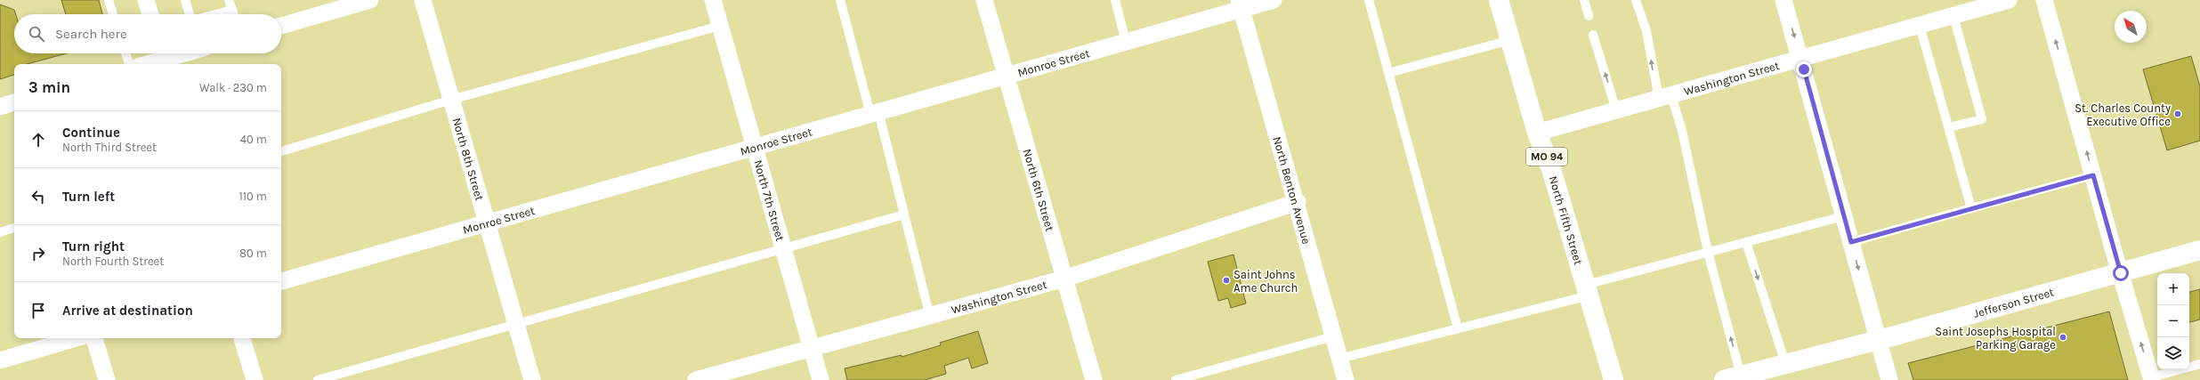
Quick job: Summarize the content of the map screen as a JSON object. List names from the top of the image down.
{
  "streets": {
    "street": [
      "Monroe Street",
      "Washington Street",
      "MO 94",
      "North 8th Street",
      "North Benton Avenue",
      "North 6th Street",
      "North 7th Street",
      "North Fifth Street",
      "Jefferson Street"
    ]
  },
  "crossings": [
    ["Monroe Street", "North 8th Street"],
    ["Monroe Street", "North Benton Avenue"],
    ["Monroe Street", "North 6th Street"],
    ["Monroe Street", "North 7th Street"],
    ["Washington Street", "North Benton Avenue"],
    ["Washington Street", "North 6th Street"],
    ["Washington Street", "North 7th Street"],
    ["Washington Street", "North Fifth Street"]
  ],
  "places": ["St. Charles County Executive Office", "Saint Johns Ame Church", "Saint Josephs Hospital Parking Garage"],
  "north": "top left",
  "page": {
    "search": "Search here",
    "heading": ["3 min", "Walk · 230 m"],
    "list": [
      ["Continue", "North Third Street", "40 m"],
      ["Turn left", "110 m"],
      ["Turn right", "North Fourth Street", "80 m"],
      "Arrive at destination"
    ],
    "map_buttons": ["+", "−"]
  }
}
